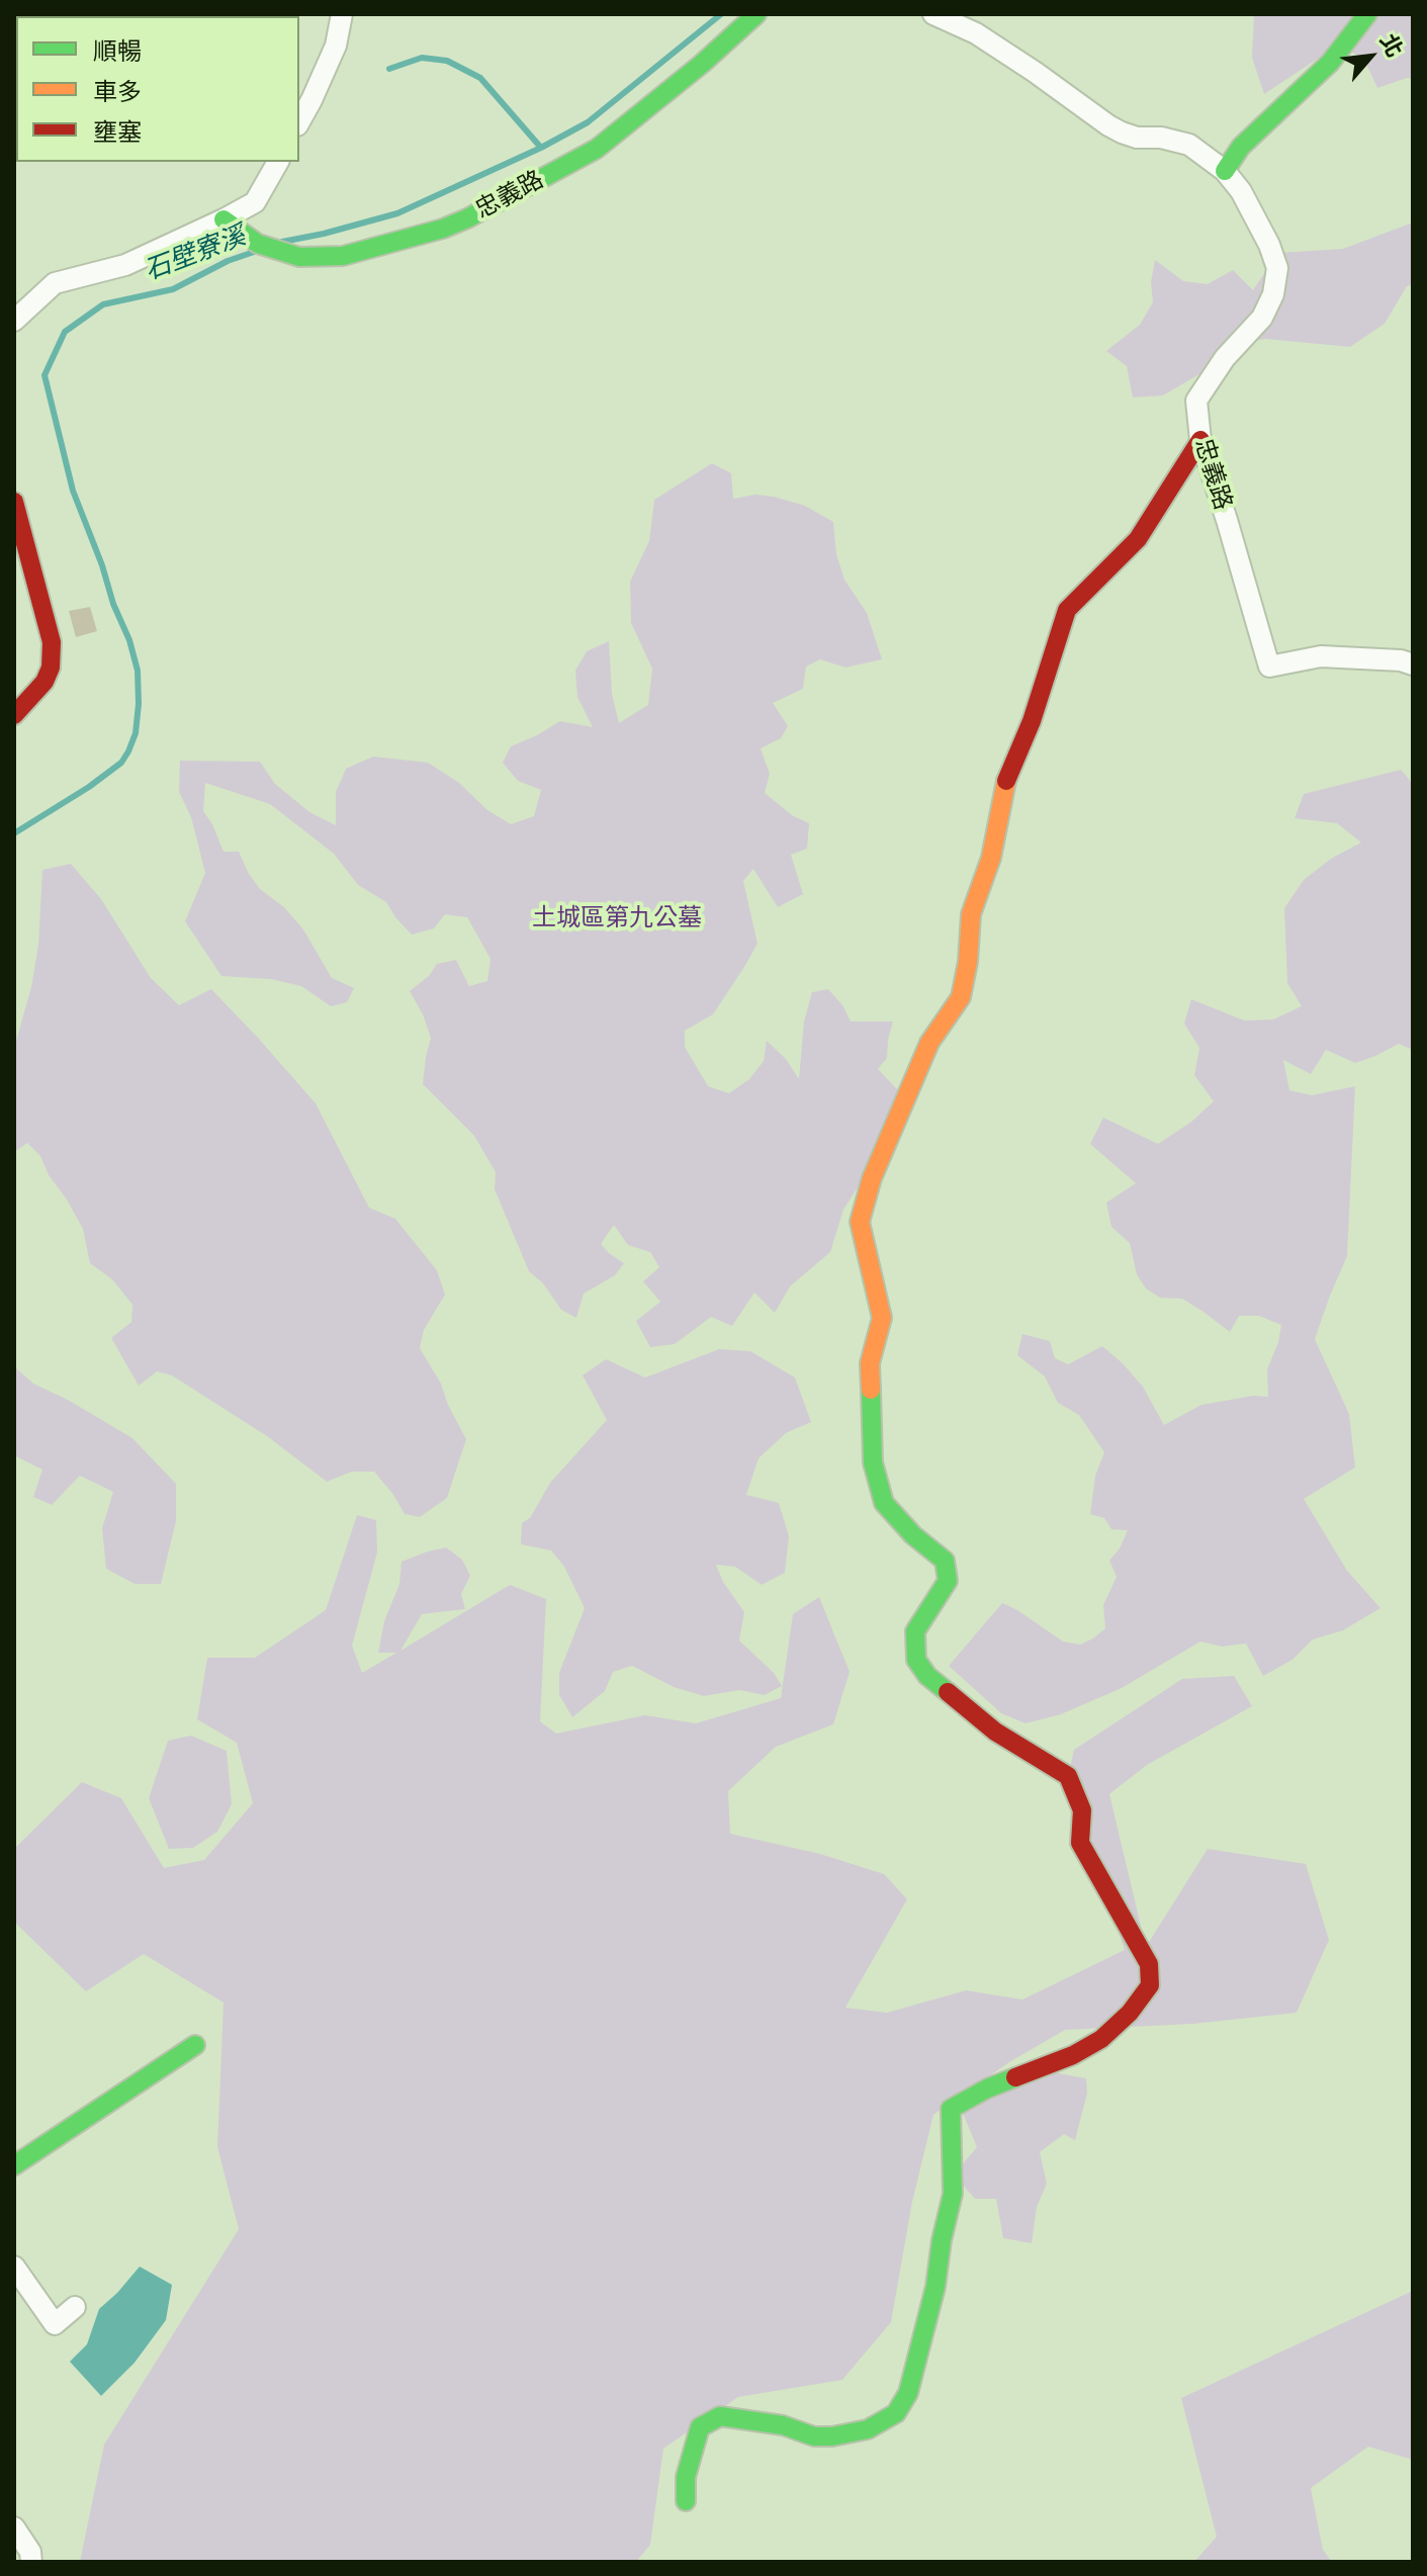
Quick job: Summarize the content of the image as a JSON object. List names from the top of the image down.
{
  "streets": {
    "street": ["忠義路"]
  },
  "water": ["石壁寮溪"],
  "parks": ["土城區第九公墓"],
  "legend": ["順暢", "車多", "壅塞"],
  "north": "top right"
}
